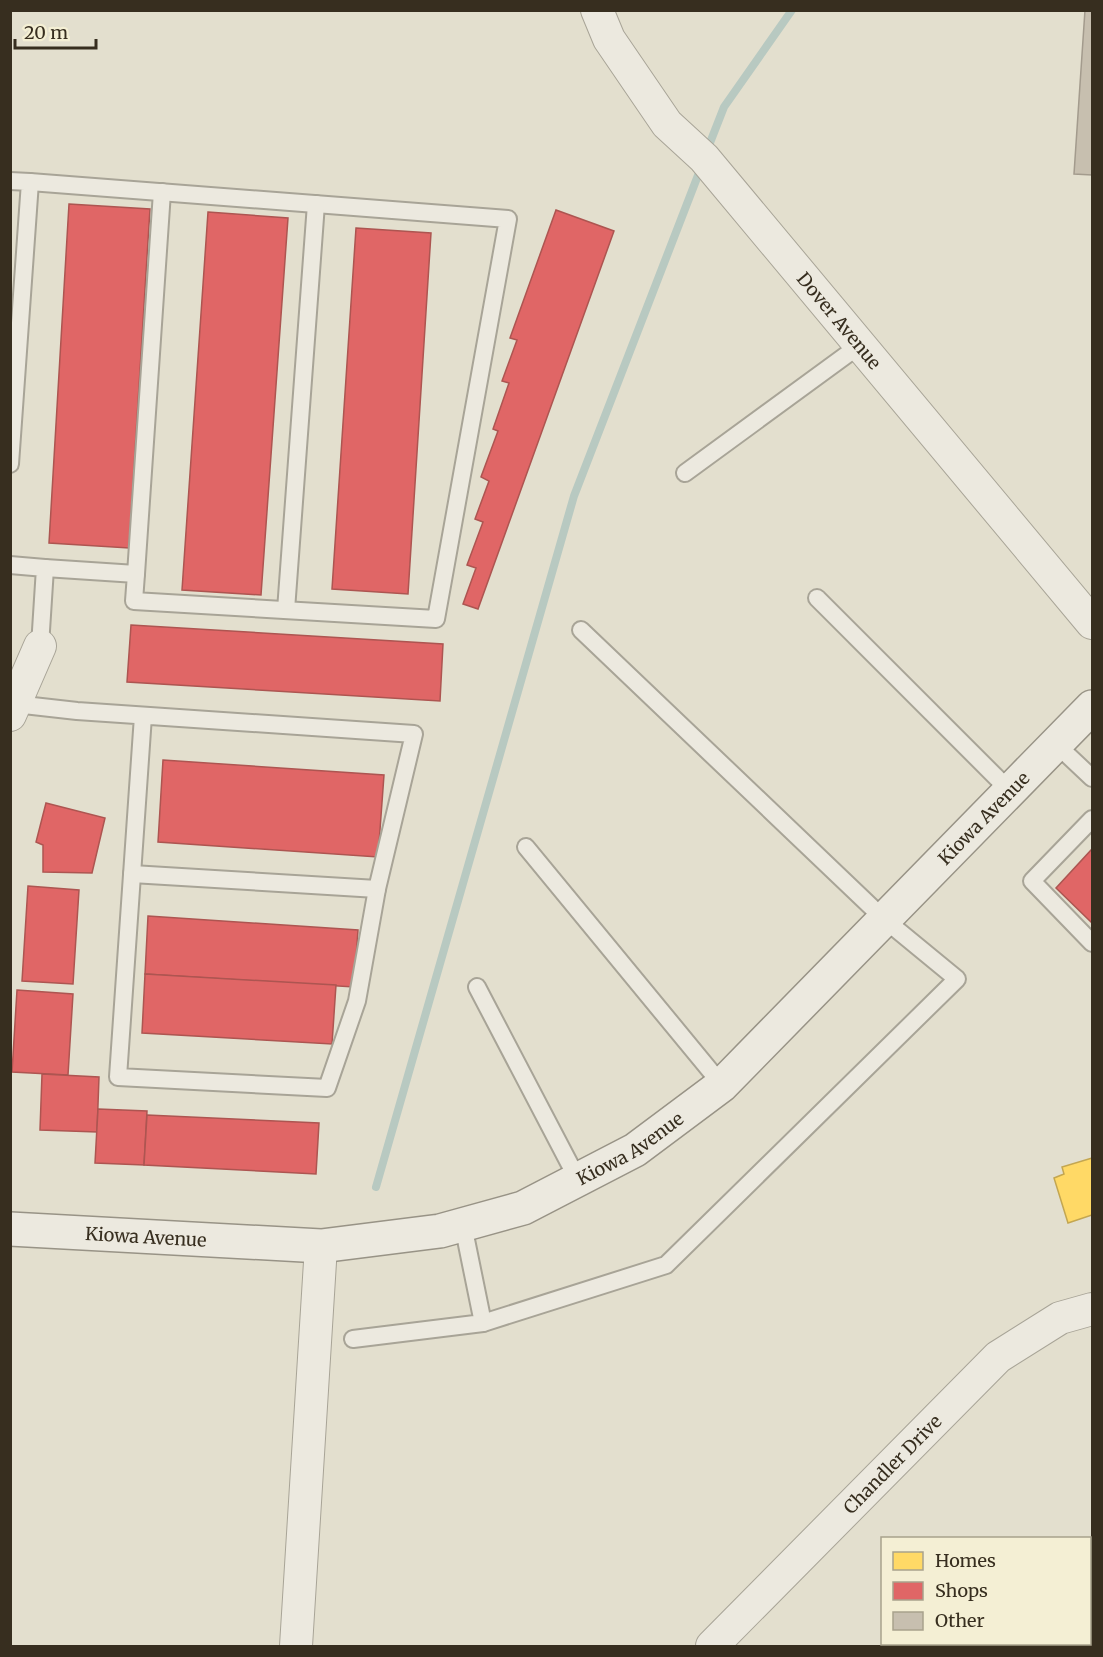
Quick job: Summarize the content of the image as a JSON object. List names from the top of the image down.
{
  "streets": {
    "street": ["Dover Avenue", "Kiowa Avenue", "Chandler Drive"]
  },
  "legend": ["Homes", "Shops", "Other"],
  "scale_bar": "20 m"
}
